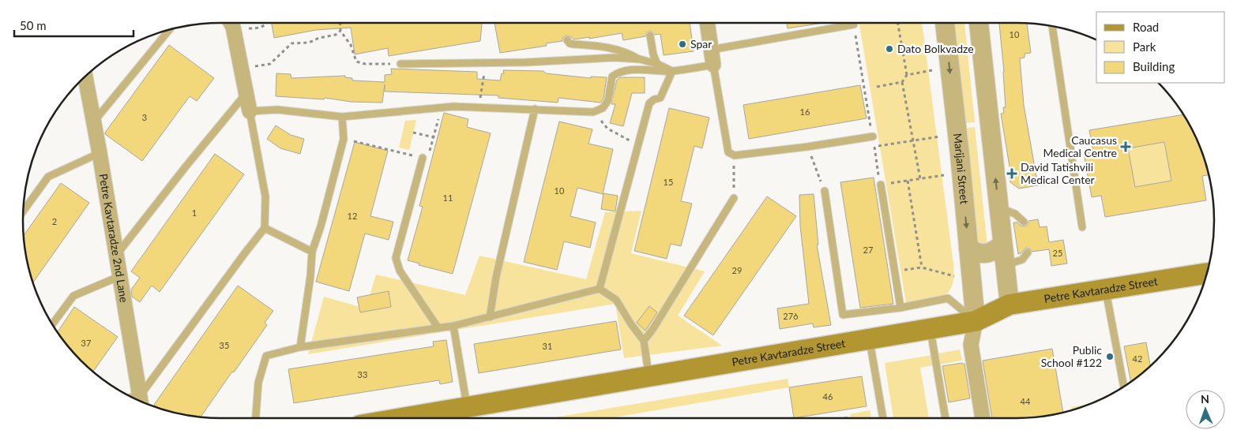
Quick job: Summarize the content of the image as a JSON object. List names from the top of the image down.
{
  "streets": {
    "main road": ["Petre Kavtaradze Street"],
    "street": ["Marijani Street", "Petre Kavtaradze 2nd Lane"]
  },
  "crossings": [
    ["Marijani Street", "Petre Kavtaradze Street"]
  ],
  "places": {
    "other": ["Spar", "Dato Bolkvadze", "Public School #122"],
    "health": ["Caucasus Medical Centre", "David Tatishvili Medical Center"]
  },
  "house_numbers": [
    "10",
    "16",
    "3",
    "15",
    "10",
    "11",
    "1",
    "12",
    "2",
    "27",
    "25",
    "29",
    "27ბ",
    "37",
    "35",
    "31",
    "42",
    "33",
    "46",
    "44"
  ],
  "legend": ["Road", "Park", "Building"],
  "scale_bar": "50 m",
  "north": "top"
}
